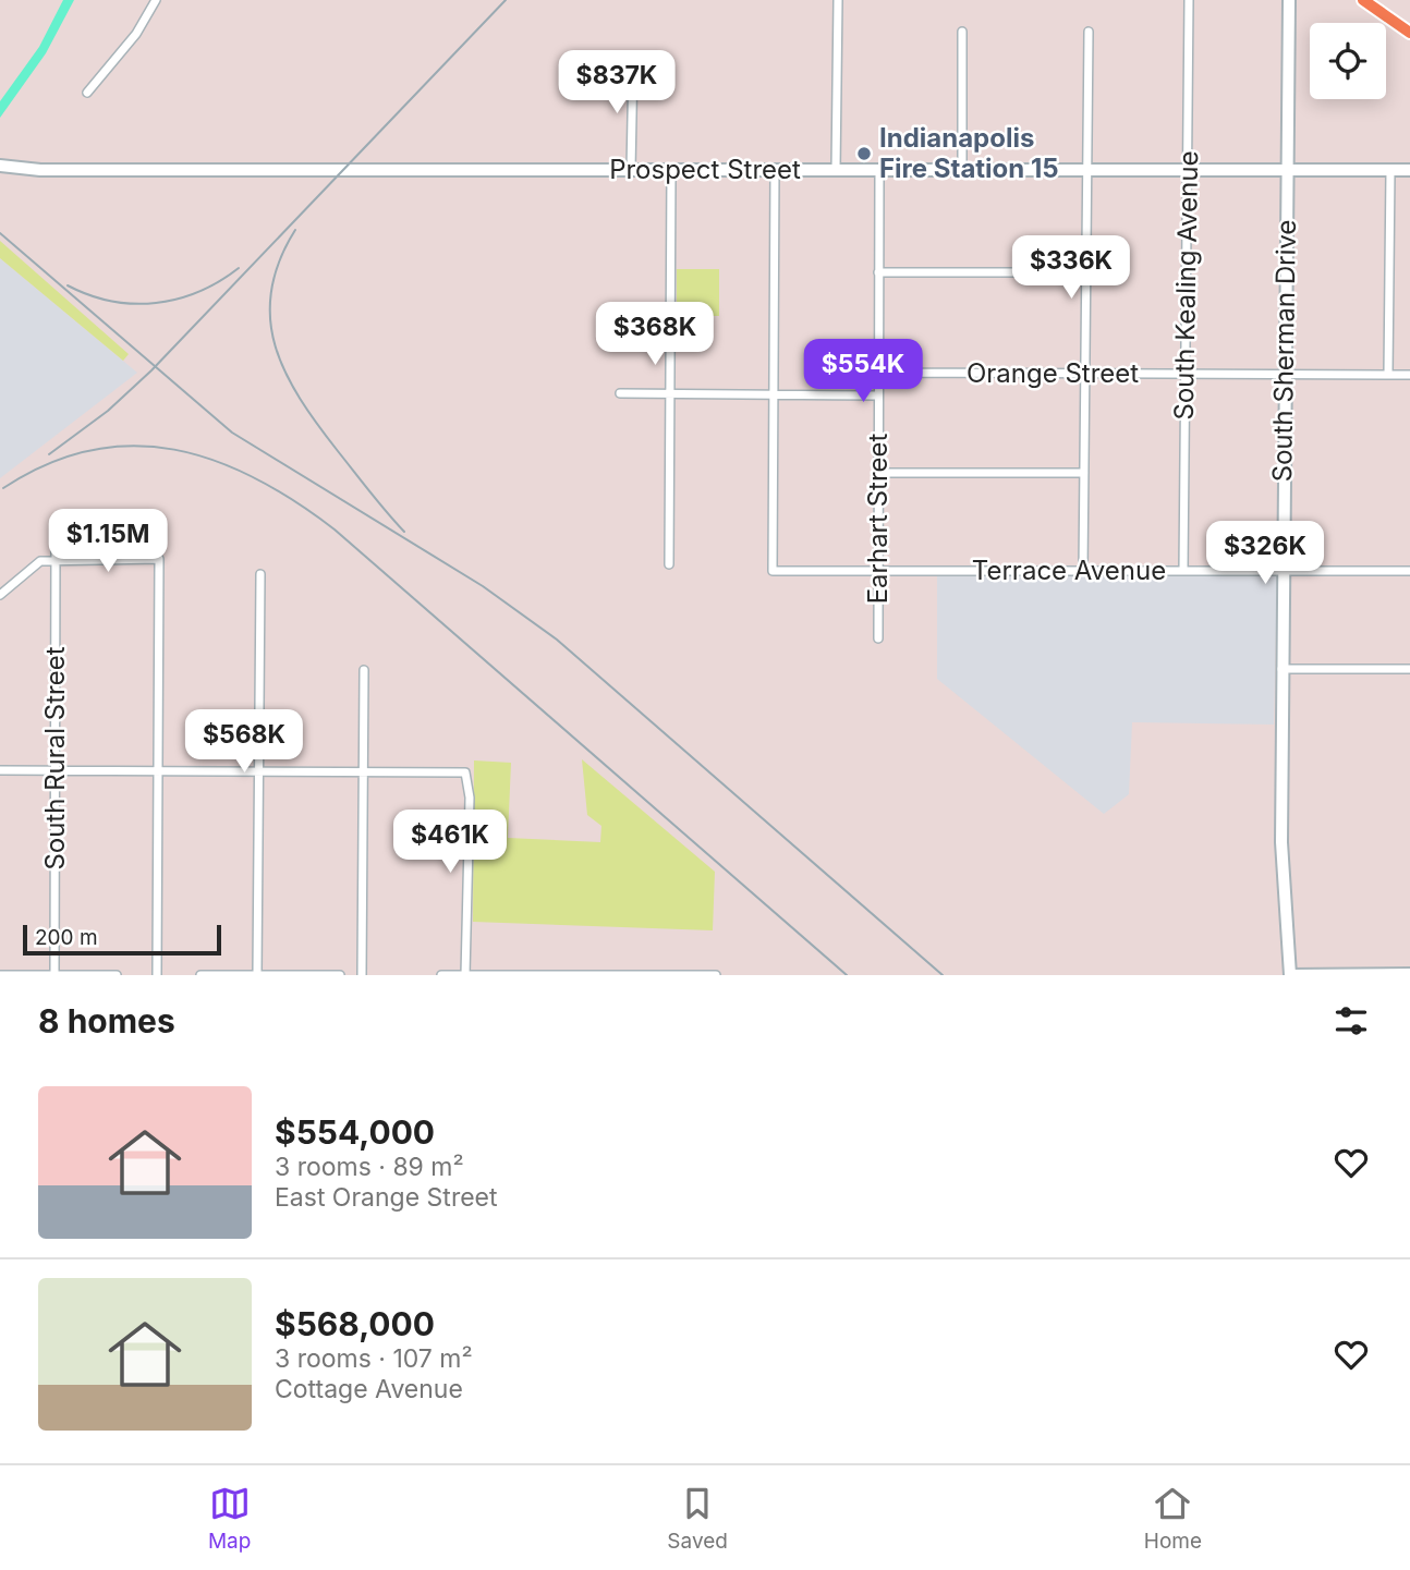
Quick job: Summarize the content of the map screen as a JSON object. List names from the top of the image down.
{
  "streets": {
    "main road": ["Prospect Street", "South Sherman Drive"],
    "street": [
      "South Kealing Avenue",
      "Orange Street",
      "Earhart Street",
      "Terrace Avenue",
      "South Rural Street"
    ]
  },
  "crossings": [
    ["Prospect Street", "South Kealing Avenue"],
    ["Prospect Street", "South Sherman Drive"],
    ["Prospect Street", "Earhart Street"],
    ["South Kealing Avenue", "Orange Street"],
    ["South Kealing Avenue", "Terrace Avenue"],
    ["South Sherman Drive", "Orange Street"],
    ["South Sherman Drive", "Terrace Avenue"],
    ["Orange Street", "Earhart Street"],
    ["Earhart Street", "Terrace Avenue"]
  ],
  "places": ["Indianapolis Fire Station 15"],
  "scale_bar": "200 m",
  "page": {
    "price": [
      "$837K",
      "$336K",
      "$368K",
      "$554K",
      "$1.15M",
      "$326K",
      "$568K",
      "$461K"
    ],
    "scale": "200 m",
    "heading": "8 homes",
    "list": [
      {
        "name": "$554,000",
        "note": "3 rooms · 89 m² · East Orange Street"
      },
      {
        "name": "$568,000",
        "note": "3 rooms · 107 m² · Cottage Avenue"
      }
    ],
    "tabs": ["Map", "Saved", "Home"]
  }
}
